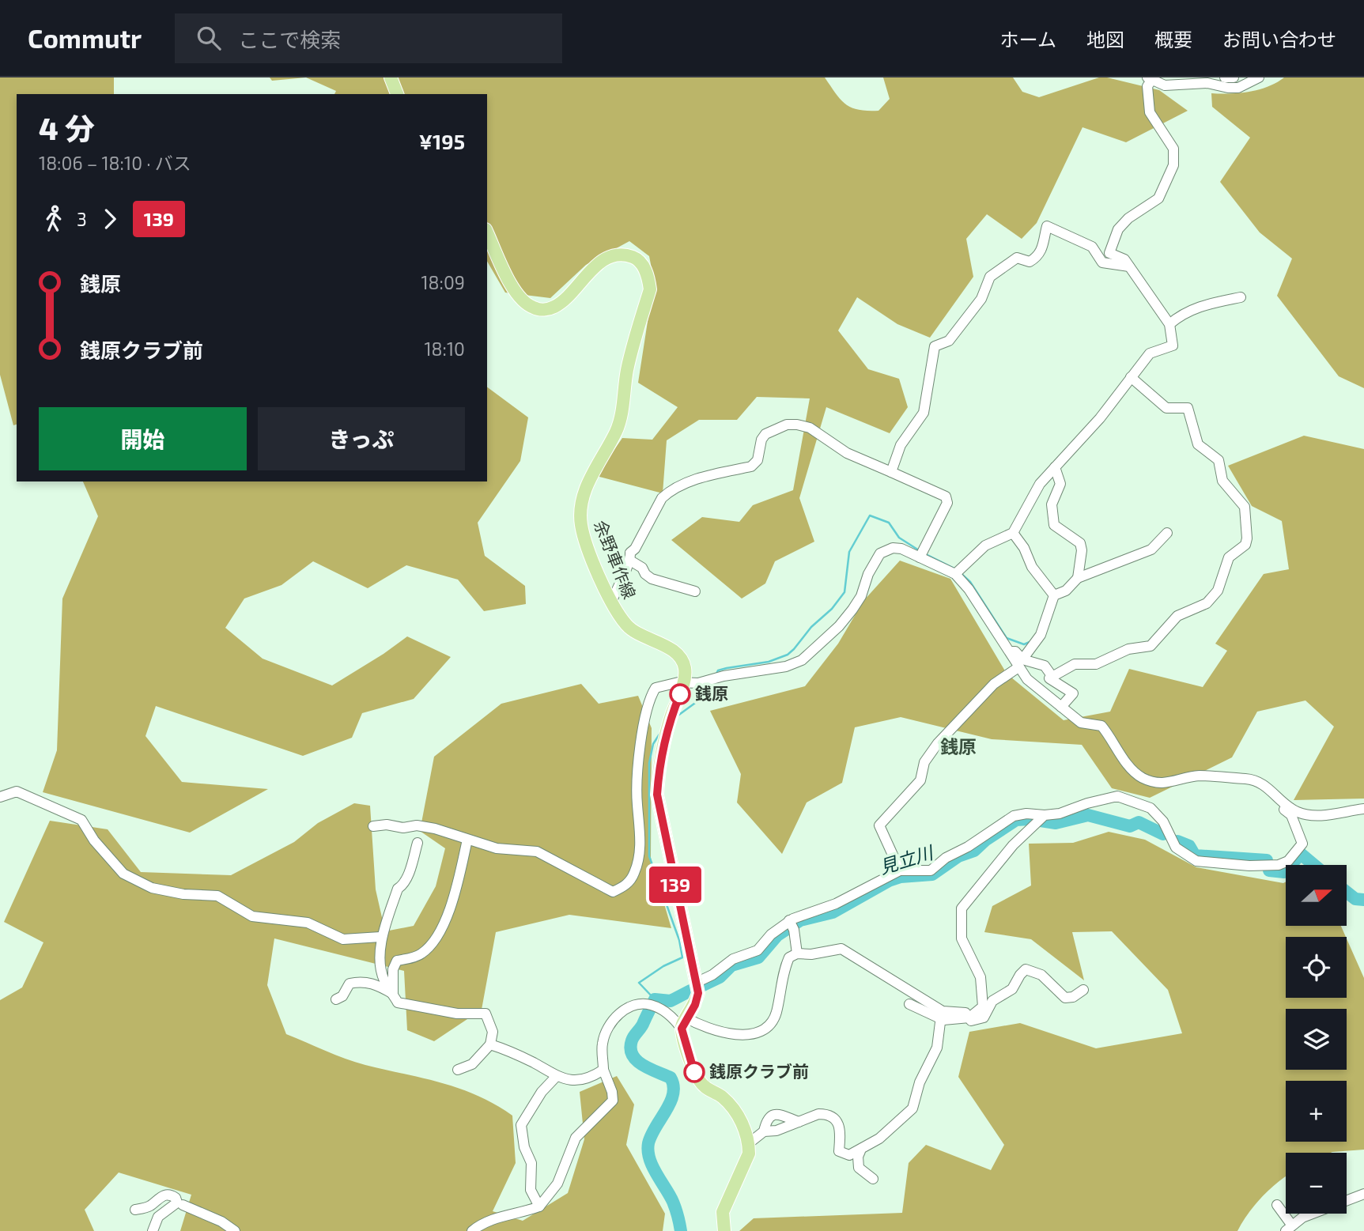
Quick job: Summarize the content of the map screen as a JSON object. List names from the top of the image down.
{
  "streets": {
    "main road": ["余野車作線"]
  },
  "districts": ["銭原"],
  "water": ["見立川"],
  "places": ["銭原", "銭原クラブ前"],
  "lines": ["bus line 139"],
  "north": "right",
  "page": {
    "header": "Commutr",
    "search": "ここで検索",
    "nav": [
      "ホーム",
      "地図",
      "概要",
      "お問い合わせ"
    ],
    "on_map": "139",
    "heading": ["4 分", "18:06 – 18:10 · バス", "¥195"],
    "legs": ["3", "139"],
    "list": [
      {
        "name": "銭原",
        "value": "18:09"
      },
      {
        "name": "銭原クラブ前",
        "value": "18:10"
      }
    ],
    "buttons": ["開始", "きっぷ"],
    "map_buttons": ["+", "−"]
  }
}
